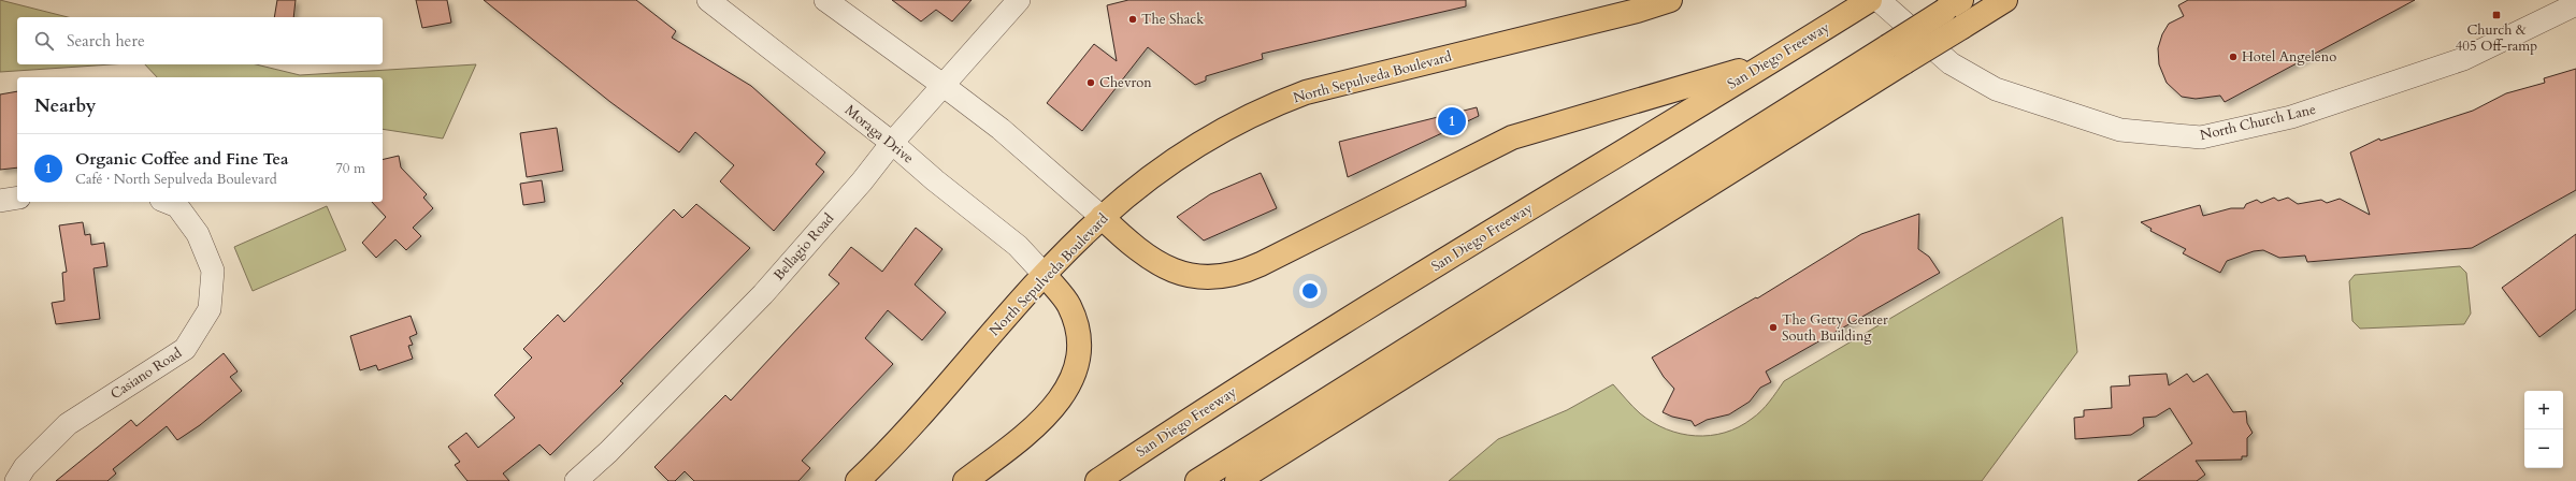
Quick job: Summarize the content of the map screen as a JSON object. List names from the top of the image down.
{
  "streets": {
    "main road": ["San Diego Freeway", "North Sepulveda Boulevard"],
    "street": [
      "North Church Lane",
      "Moraga Drive",
      "Bellagio Road",
      "Casiano Road"
    ]
  },
  "crossings": [
    ["North Sepulveda Boulevard", "Moraga Drive"],
    ["Moraga Drive", "Bellagio Road"]
  ],
  "places": {
    "transit": ["Church & 405 Off-ramp"],
    "other": [
      "The Shack",
      "Hotel Angeleno",
      "Chevron",
      "The Getty Center South Building"
    ]
  },
  "page": {
    "search": "Search here",
    "heading": "Nearby",
    "pins": "1",
    "list": [
      {
        "mark": "1",
        "name": "Organic Coffee and Fine Tea",
        "note": "Café · North Sepulveda Boulevard",
        "value": "70 m"
      }
    ],
    "map_buttons": ["+", "−"]
  }
}
